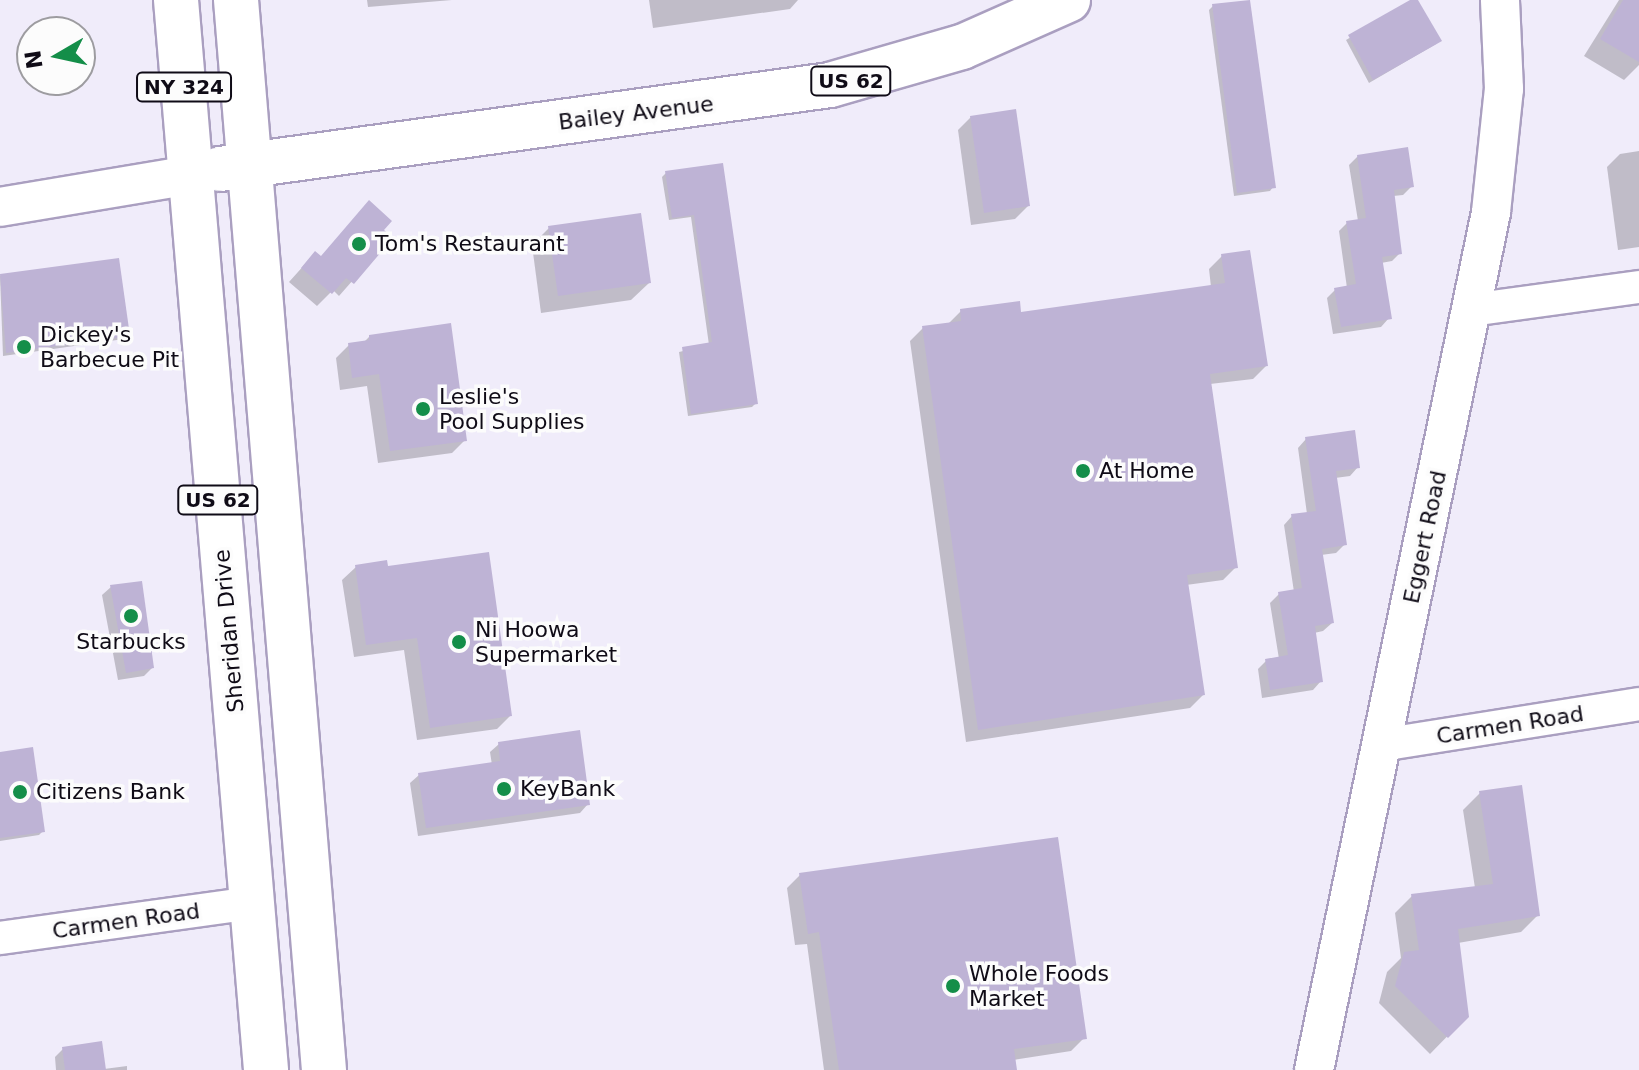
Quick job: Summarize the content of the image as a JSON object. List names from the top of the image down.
{
  "streets": {
    "main road": [
      "US 62",
      "NY 324",
      "Bailey Avenue",
      "Sheridan Drive"
    ],
    "street": ["Eggert Road", "Carmen Road"]
  },
  "crossings": [
    ["US 62", "NY 324"],
    ["US 62", "Bailey Avenue"],
    ["NY 324", "Bailey Avenue"],
    ["Bailey Avenue", "Sheridan Drive"],
    ["Eggert Road", "Carmen Road"],
    ["Sheridan Drive", "Carmen Road"]
  ],
  "places": [
    "Tom's Restaurant",
    "Dickey's Barbecue Pit",
    "Leslie's Pool Supplies",
    "At Home",
    "Starbucks",
    "Ni Hoowa Supermarket",
    "KeyBank",
    "Citizens Bank",
    "Whole Foods Market"
  ],
  "north": "left"
}
